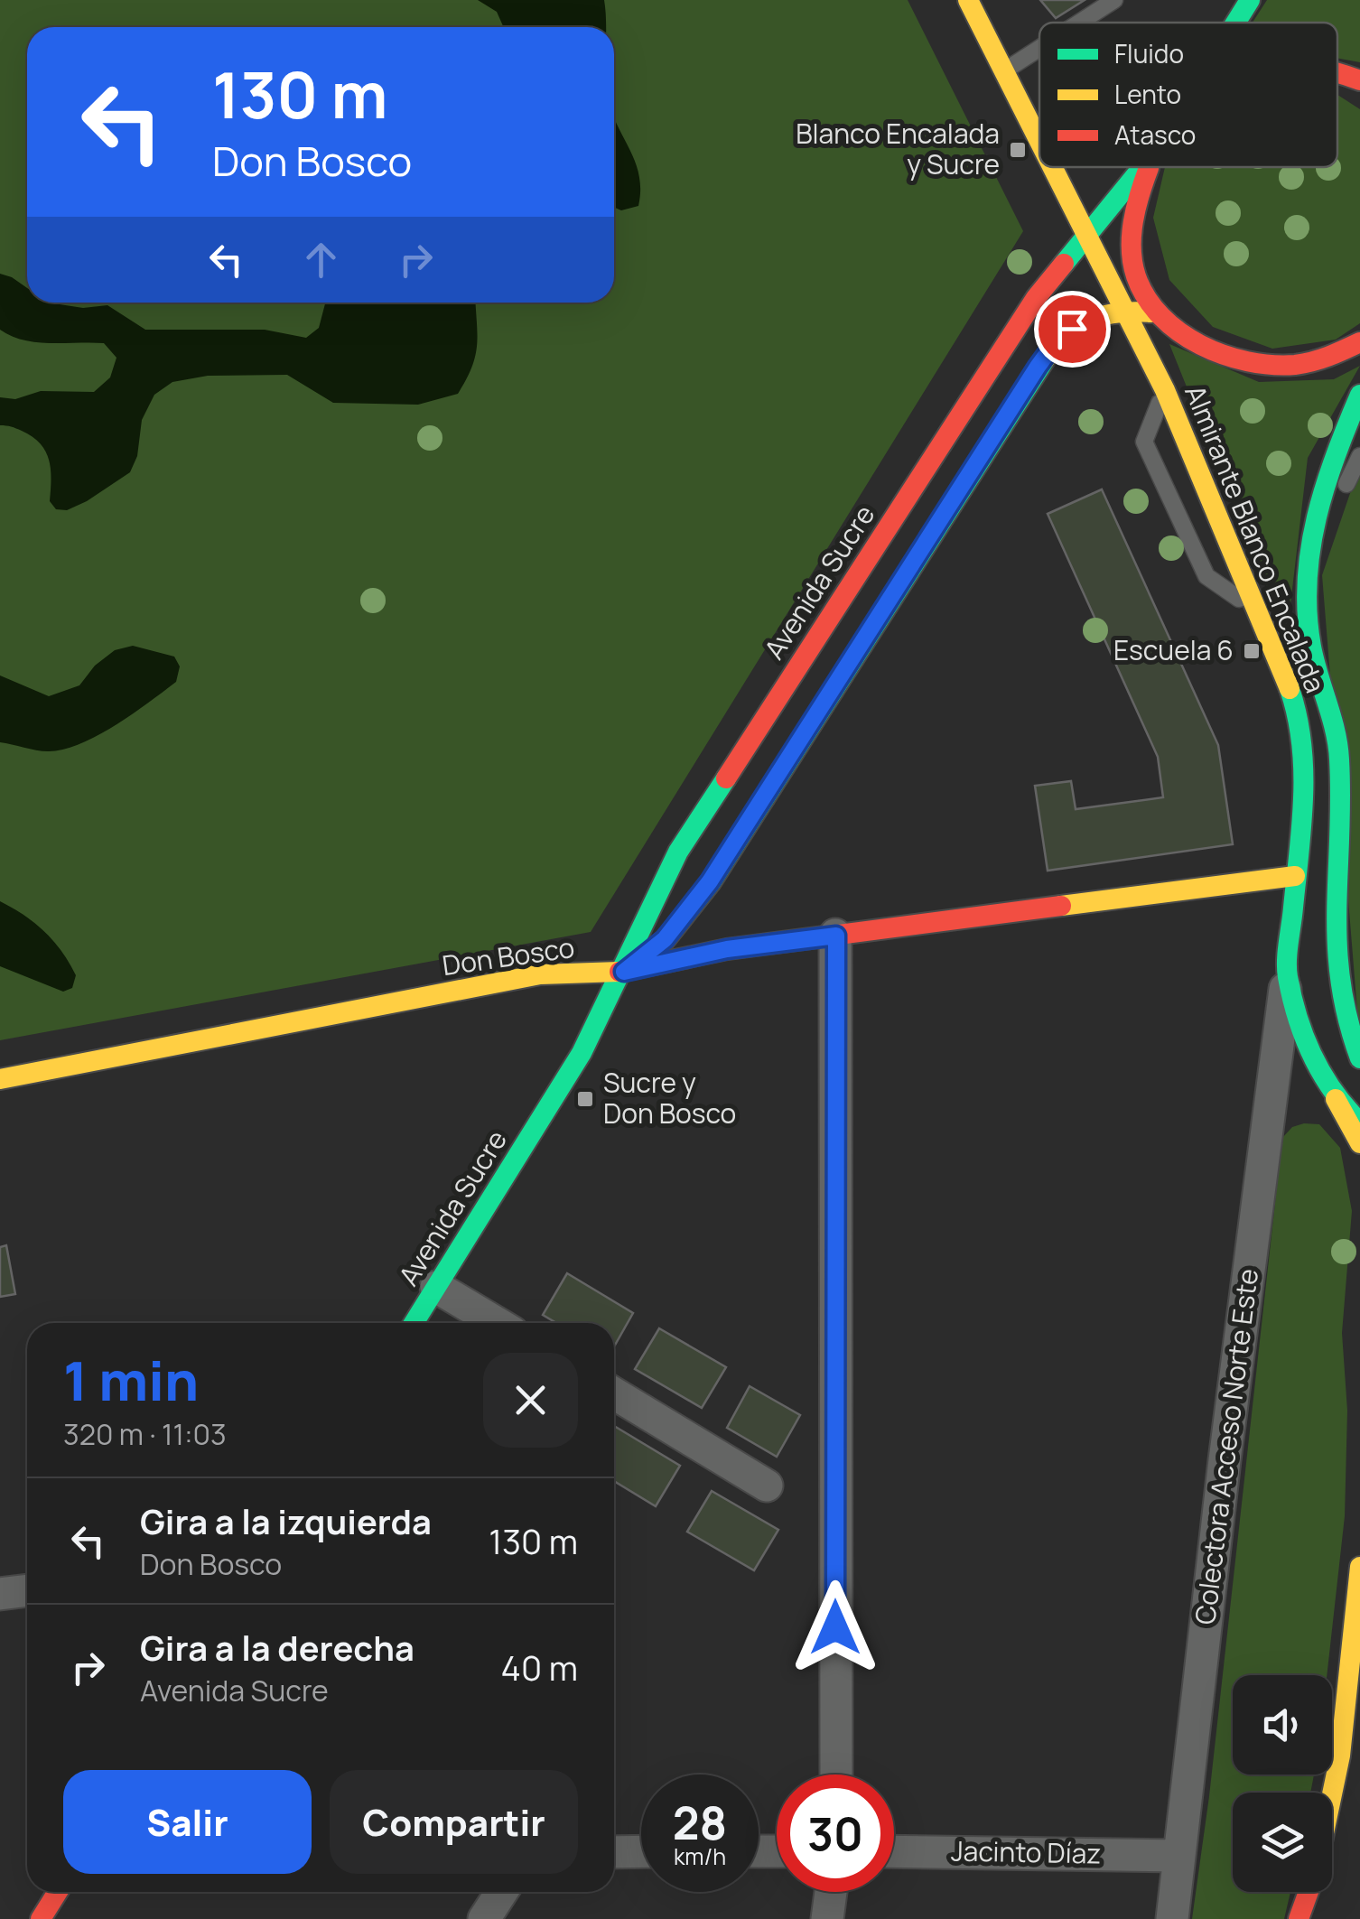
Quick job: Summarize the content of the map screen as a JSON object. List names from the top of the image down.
{
  "streets": {
    "main road": ["Almirante Blanco Encalada", "Avenida Sucre", "Don Bosco"],
    "street": ["Colectora Acceso Norte Este", "Jacinto Díaz"]
  },
  "crossings": [
    ["Almirante Blanco Encalada", "Avenida Sucre"],
    ["Almirante Blanco Encalada", "Don Bosco"],
    ["Almirante Blanco Encalada", "Colectora Acceso Norte Este"],
    ["Avenida Sucre", "Don Bosco"],
    ["Colectora Acceso Norte Este", "Jacinto Díaz"]
  ],
  "places": {
    "transit": ["Blanco Encalada y Sucre", "Escuela 6", "Sucre y Don Bosco"]
  },
  "legend": ["Fluido", "Lento", "Atasco"],
  "page": {
    "turn": ["130 m", "Don Bosco"],
    "heading": ["1 min", "320 m · 11:03"],
    "list": [
      {
        "name": "Gira a la izquierda",
        "note": "Don Bosco",
        "value": "130 m"
      },
      {
        "name": "Gira a la derecha",
        "note": "Avenida Sucre",
        "value": "40 m"
      }
    ],
    "buttons": ["Salir", "Compartir"],
    "speed": "28 km/h",
    "limit": "30"
  }
}
